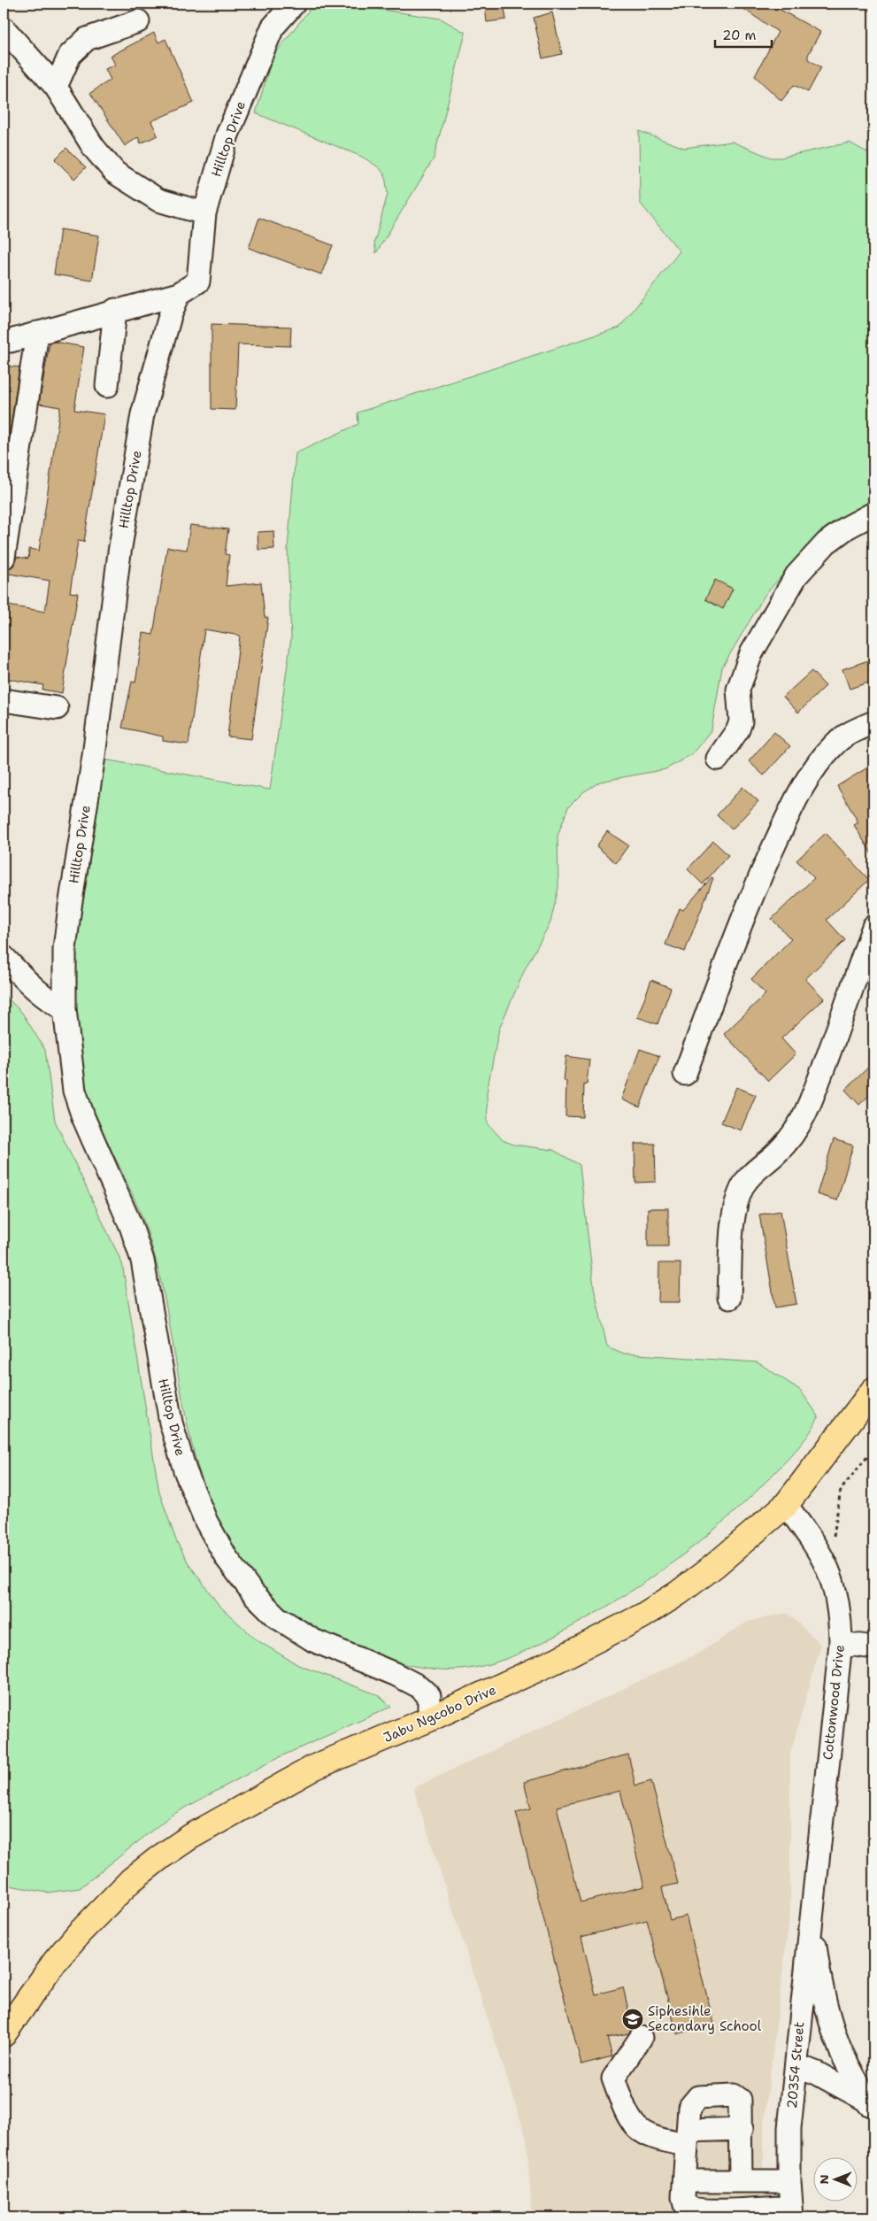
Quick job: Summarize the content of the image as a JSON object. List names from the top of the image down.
{
  "streets": {
    "main road": ["Jabu Ngcobo Drive"],
    "street": ["Hilltop Drive", "Cottonwood Drive", "20354 Street"]
  },
  "crossings": [
    ["Hilltop Drive", "Jabu Ngcobo Drive"],
    ["Cottonwood Drive", "Jabu Ngcobo Drive"],
    ["Cottonwood Drive", "20354 Street"]
  ],
  "places": {
    "school or university": ["Siphesihle Secondary School"]
  },
  "scale_bar": "20 m",
  "north": "left"
}
